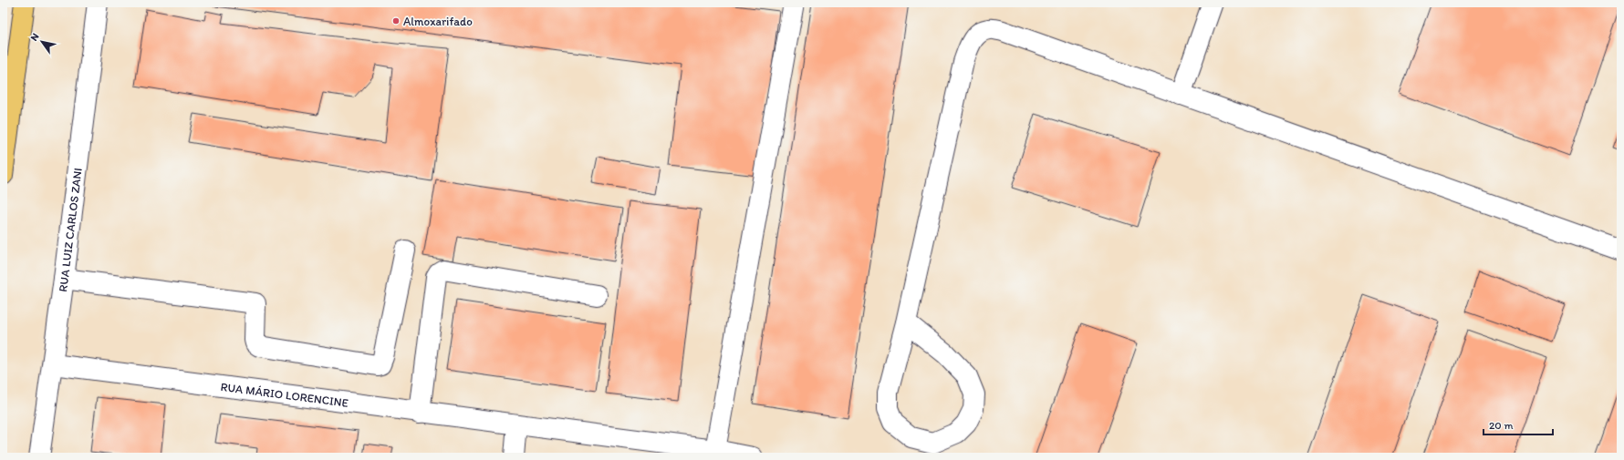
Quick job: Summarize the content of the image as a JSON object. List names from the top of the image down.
{
  "streets": {
    "street": ["RUA LUIZ CARLOS ZANI", "RUA MÁRIO LORENCINE"]
  },
  "crossings": [
    ["RUA LUIZ CARLOS ZANI", "RUA MÁRIO LORENCINE"]
  ],
  "places": ["Almoxarifado"],
  "scale_bar": "20 m",
  "north": "top left"
}
